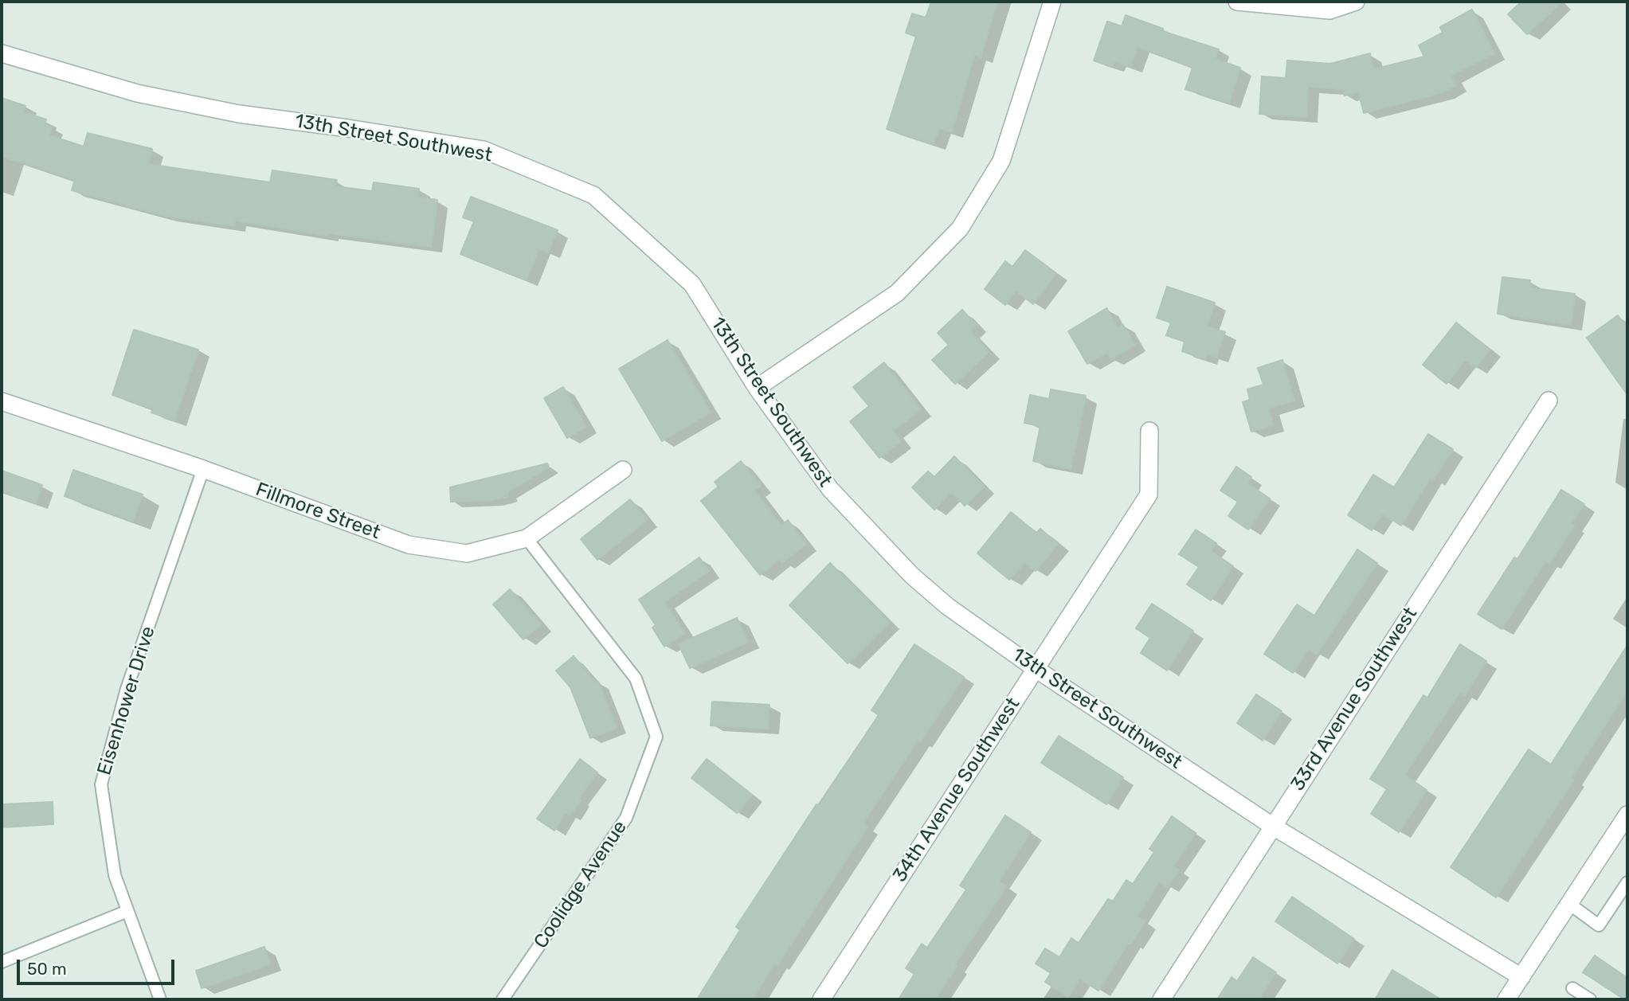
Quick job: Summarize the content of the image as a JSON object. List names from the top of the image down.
{
  "streets": {
    "street": [
      "13th Street Southwest",
      "Fillmore Street",
      "33rd Avenue Southwest",
      "34th Avenue Southwest"
    ],
    "lane": ["Eisenhower Drive", "Coolidge Avenue"]
  },
  "crossings": [
    ["13th Street Southwest", "33rd Avenue Southwest"],
    ["13th Street Southwest", "34th Avenue Southwest"],
    ["Fillmore Street", "Eisenhower Drive"],
    ["Fillmore Street", "Coolidge Avenue"]
  ],
  "scale_bar": "50 m"
}
